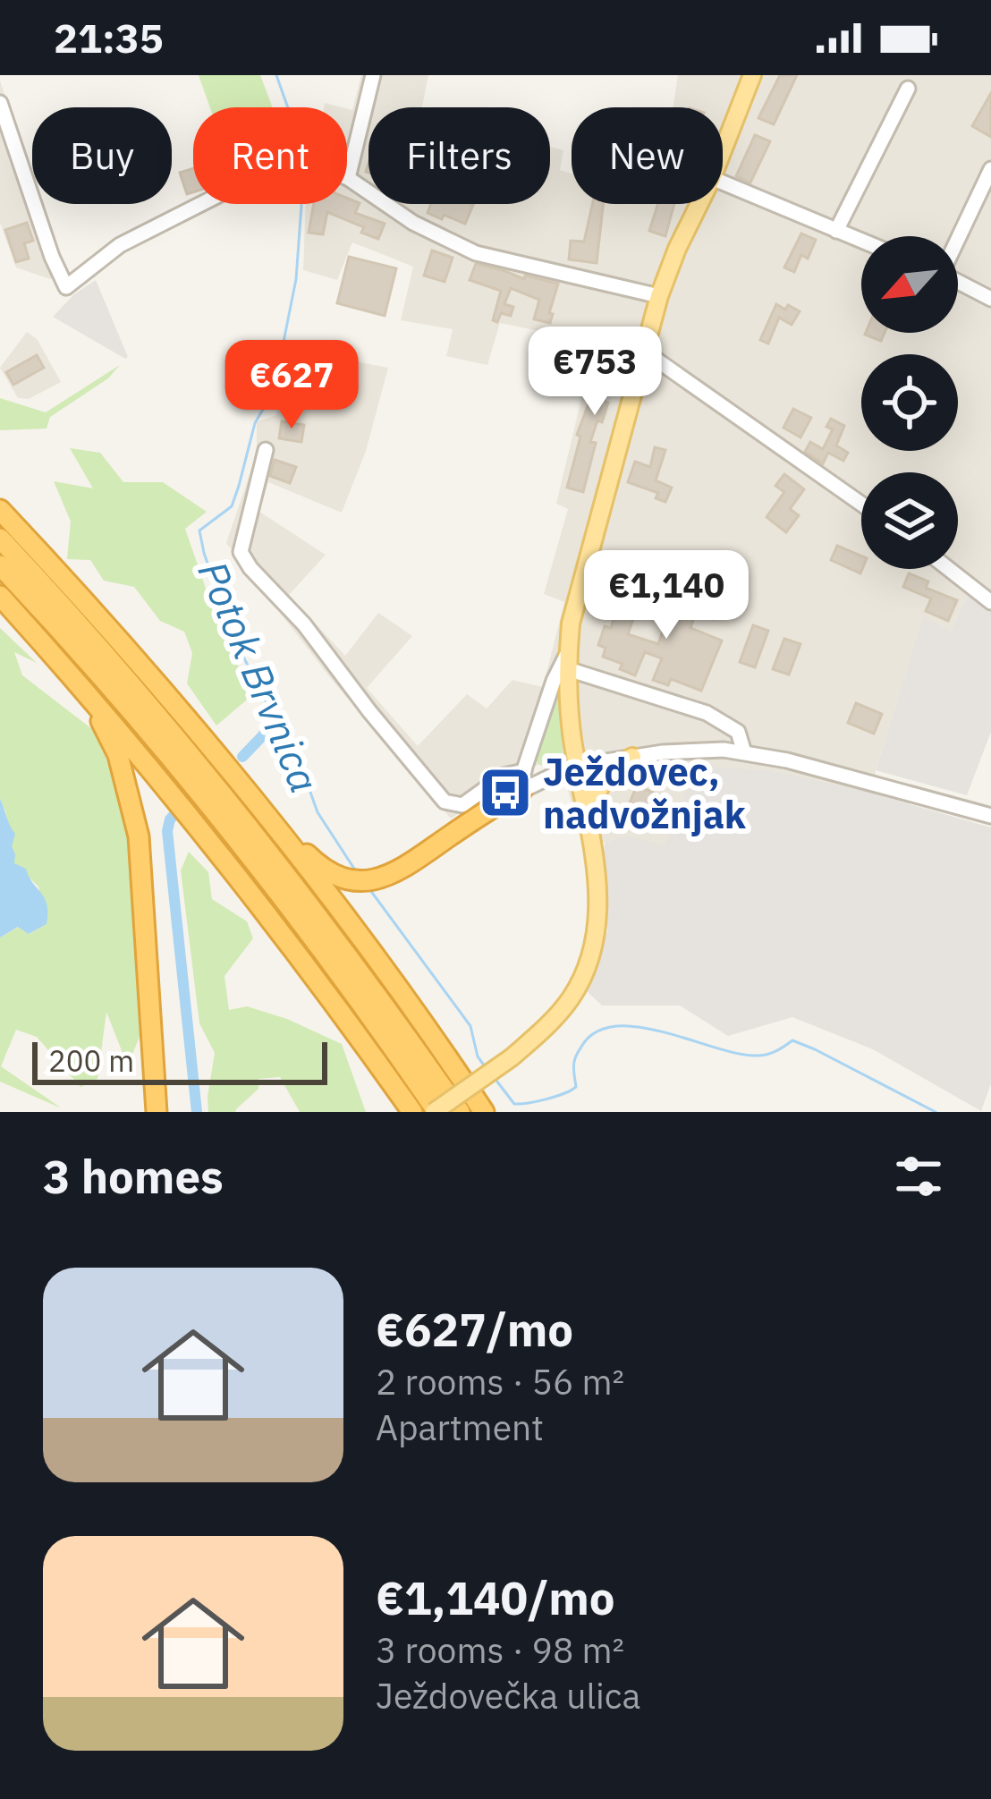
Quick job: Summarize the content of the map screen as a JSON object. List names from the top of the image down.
{
  "water": ["Potok Brvnica"],
  "places": {
    "bus stop": ["Ježdovec, nadvožnjak"]
  },
  "scale_bar": "200 m",
  "north": "bottom left",
  "page": {
    "status": "21:35",
    "chip": [
      "Buy",
      "Rent",
      "Filters",
      "New"
    ],
    "price": ["€753", "€627", "€1,140"],
    "scale": "200 m",
    "heading": "3 homes",
    "list": [
      {
        "name": "€627/mo",
        "note": "2 rooms · 56 m² · Apartment"
      },
      {
        "name": "€1,140/mo",
        "note": "3 rooms · 98 m² · Ježdovečka ulica"
      }
    ]
  }
}
